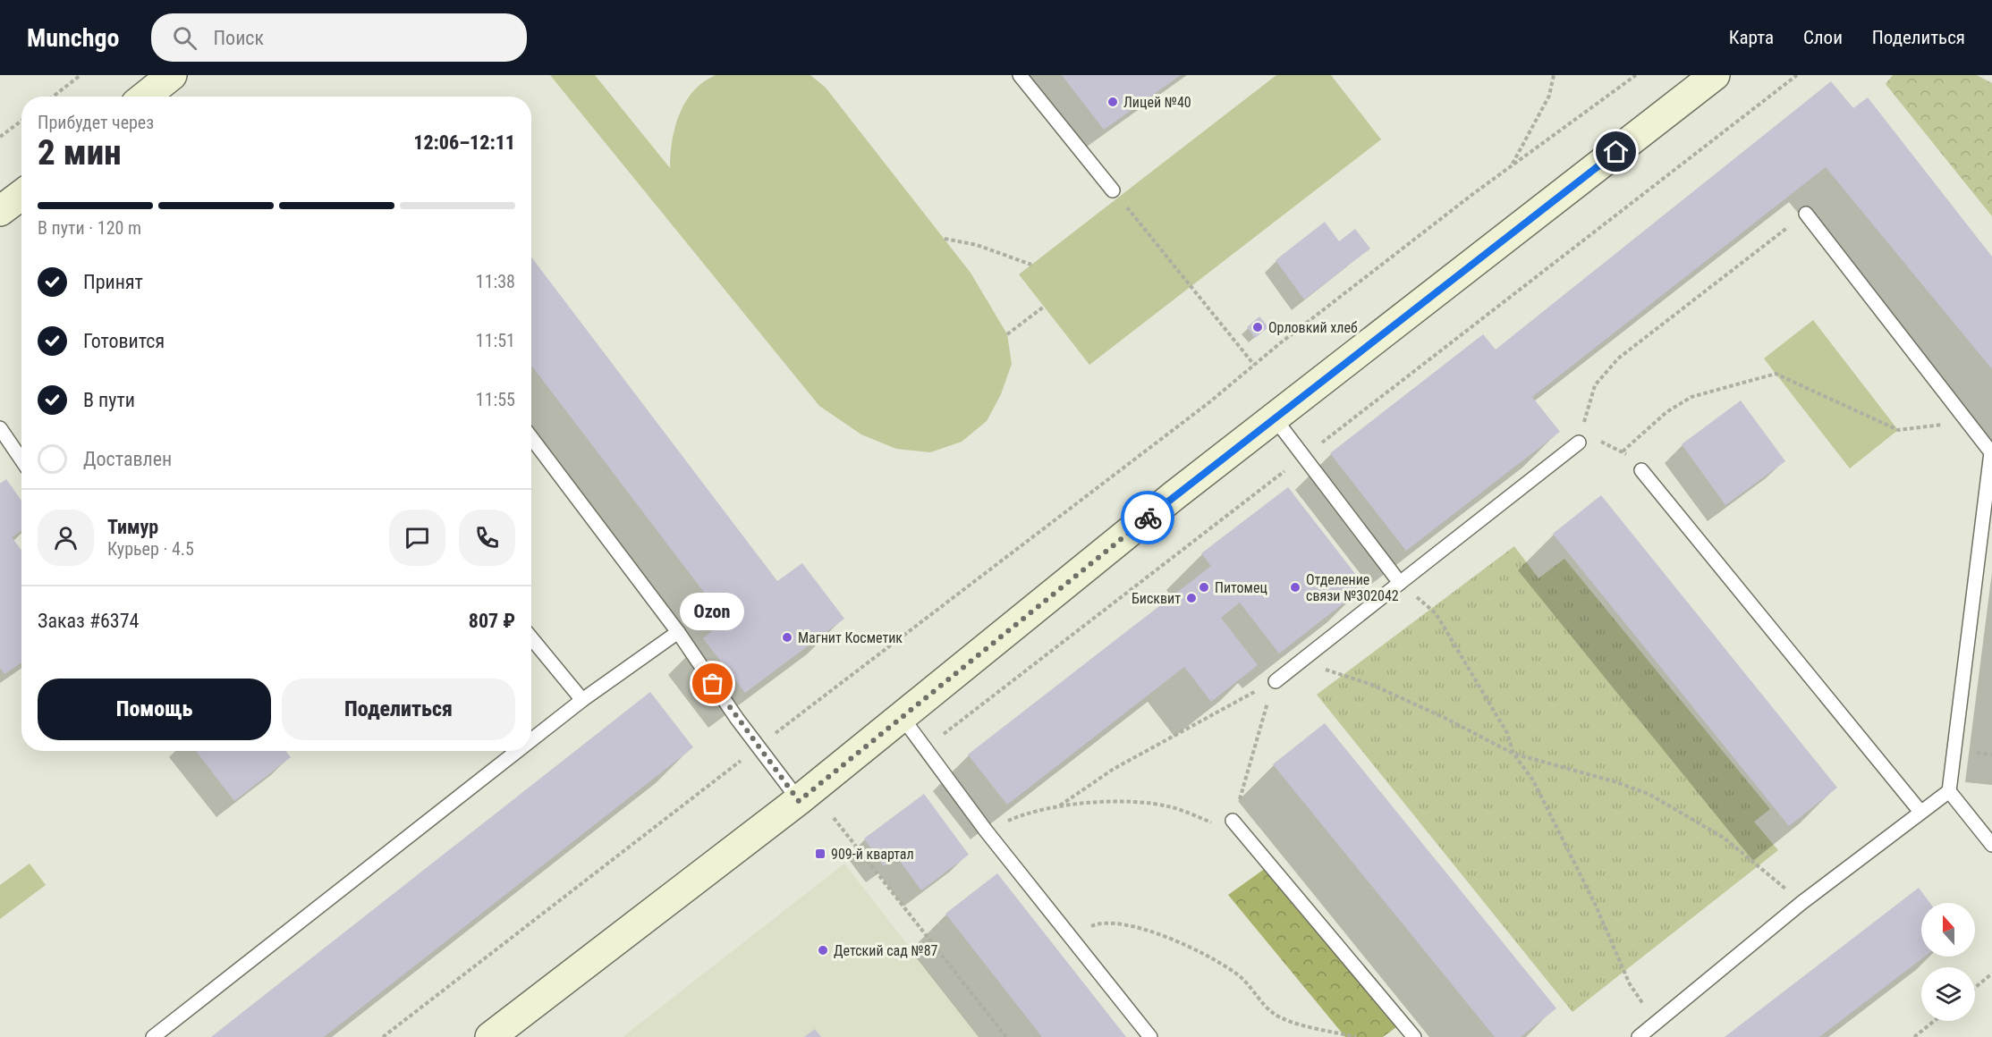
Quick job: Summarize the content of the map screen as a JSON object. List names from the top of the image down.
{
  "places": {
    "other": [
      "Лицей №40",
      "Орловкий хлеб",
      "Питомец",
      "Отделение связи №302042",
      "Бисквит",
      "Магнит Косметик",
      "Ozon",
      "Детский сад №87"
    ],
    "transit": ["909-й квартал"]
  },
  "north": "top",
  "page": {
    "header": "Munchgo",
    "search": "Поиск",
    "nav": ["Карта", "Слои", "Поделиться"],
    "heading": ["2 мин", "Прибудет через", "12:06–12:11"],
    "panel": [
      "Тимур",
      "Курьер · 4.5",
      "Заказ #6374",
      "807 ₽"
    ],
    "bar": "В пути · 120 m",
    "list": [
      ["Принят", "11:38"],
      ["Готовится", "11:51"],
      ["В пути", "11:55"],
      "Доставлен"
    ],
    "bubble": "Ozon",
    "buttons": ["Помощь", "Поделиться"]
  }
}
